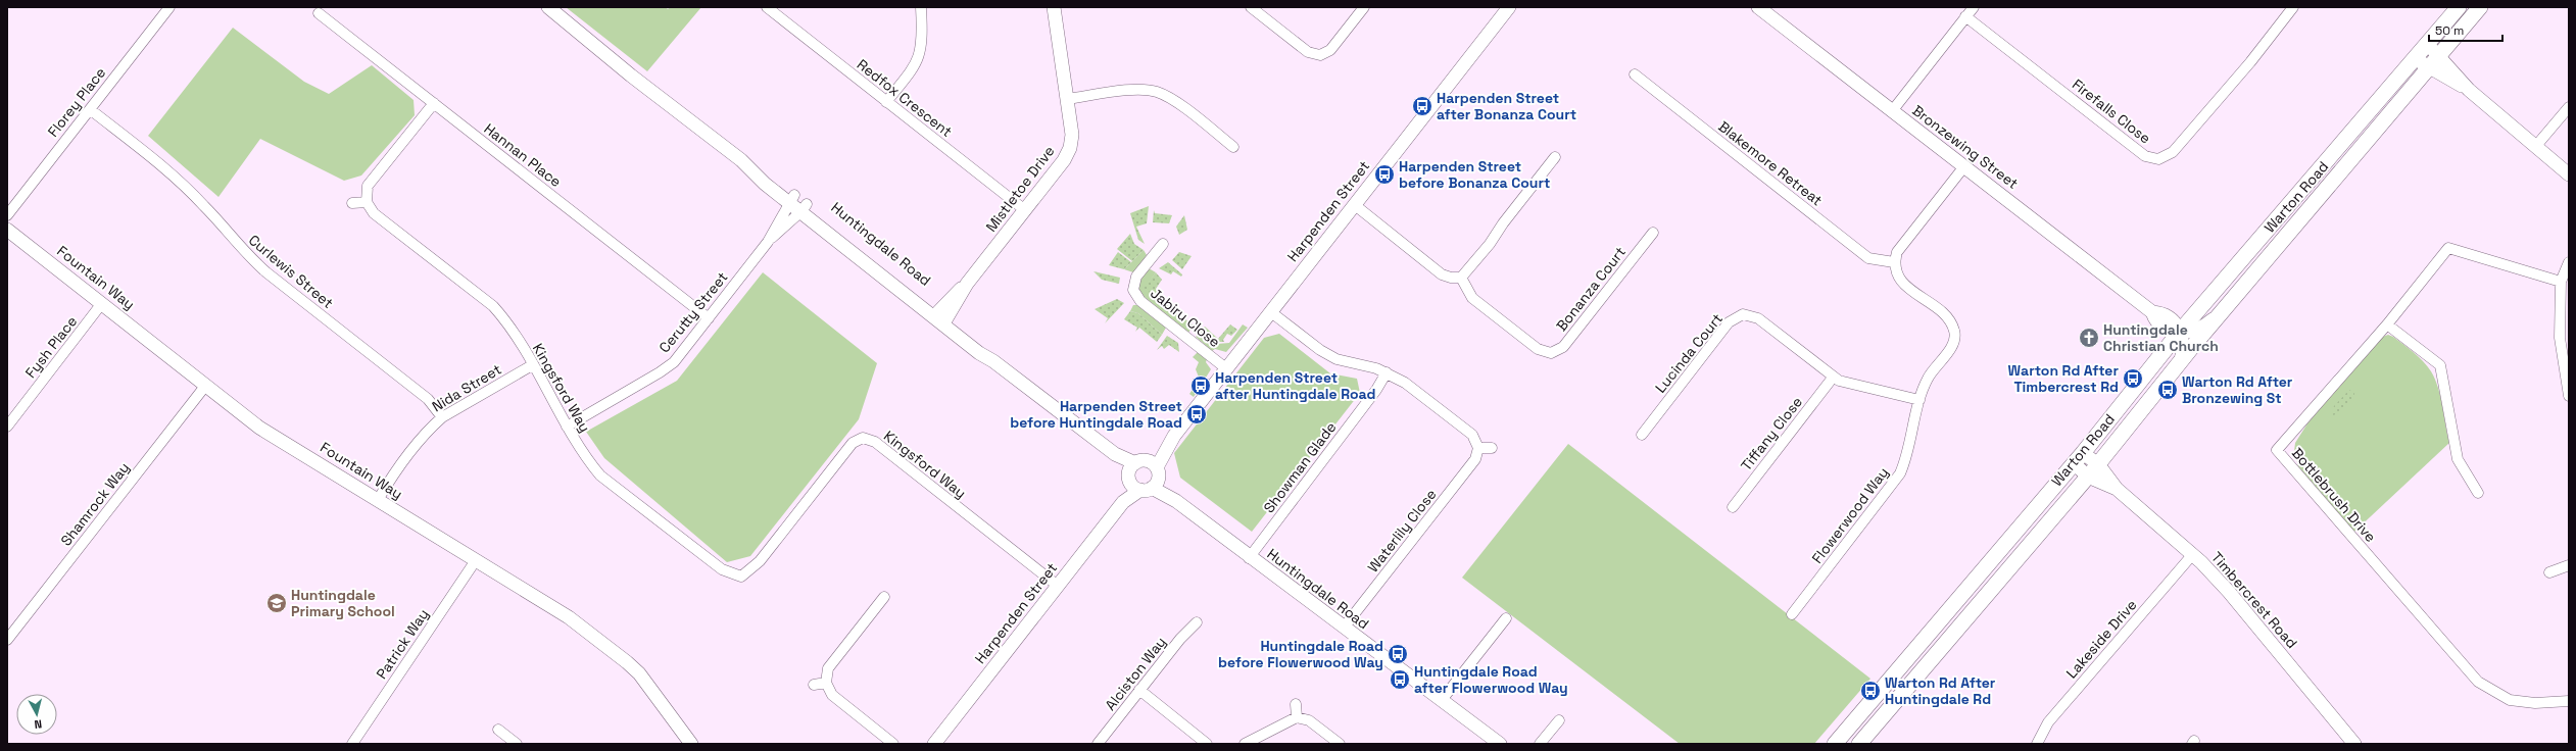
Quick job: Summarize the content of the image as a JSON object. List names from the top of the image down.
{
  "streets": {
    "main road": ["Warton Road"],
    "street": [
      "Redfox Crescent",
      "Florey Place",
      "Firefalls Close",
      "Bronzewing Street",
      "Hannan Place",
      "Blakemore Retreat",
      "Mistletoe Drive",
      "Harpenden Street",
      "Huntingdale Road",
      "Curlewis Street",
      "Fountain Way",
      "Bonanza Court",
      "Cerutty Street",
      "Jabiru Close",
      "Fysh Place",
      "Lucinda Court",
      "Nida Street",
      "Kingsford Way",
      "Tiffany Close",
      "Showman Glade",
      "Bottlebrush Drive",
      "Shamrock Way",
      "Flowerwood Way",
      "Waterlily Close",
      "Timbercrest Road",
      "Lakeside Drive",
      "Patrick Way",
      "Alciston Way"
    ]
  },
  "crossings": [
    ["Redfox Crescent", "Mistletoe Drive"],
    ["Florey Place", "Curlewis Street"],
    ["Bronzewing Street", "Warton Road"],
    ["Hannan Place", "Cerutty Street"],
    ["Blakemore Retreat", "Flowerwood Way"],
    ["Mistletoe Drive", "Huntingdale Road"],
    ["Warton Road", "Timbercrest Road"],
    ["Harpenden Street", "Huntingdale Road"],
    ["Harpenden Street", "Jabiru Close"],
    ["Harpenden Street", "Kingsford Way"],
    ["Huntingdale Road", "Cerutty Street"],
    ["Huntingdale Road", "Showman Glade"],
    ["Huntingdale Road", "Waterlily Close"],
    ["Curlewis Street", "Nida Street"],
    ["Fountain Way", "Fysh Place"],
    ["Fountain Way", "Nida Street"],
    ["Fountain Way", "Shamrock Way"],
    ["Fountain Way", "Patrick Way"],
    ["Cerutty Street", "Kingsford Way"],
    ["Lucinda Court", "Tiffany Close"],
    ["Lucinda Court", "Flowerwood Way"],
    ["Nida Street", "Kingsford Way"],
    ["Timbercrest Road", "Lakeside Drive"]
  ],
  "places": {
    "bus stop": [
      "Harpenden Street after Bonanza Court",
      "Harpenden Street before Bonanza Court",
      "Warton Rd After Timbercrest Rd",
      "Harpenden Street after Huntingdale Road",
      "Warton Rd After Bronzewing St",
      "Harpenden Street before Huntingdale Road",
      "Huntingdale Road before Flowerwood Way",
      "Huntingdale Road after Flowerwood Way",
      "Warton Rd After Huntingdale Rd"
    ],
    "church": ["Huntingdale Christian Church"],
    "school or university": ["Huntingdale Primary School"]
  },
  "scale_bar": "50 m",
  "north": "bottom"
}
